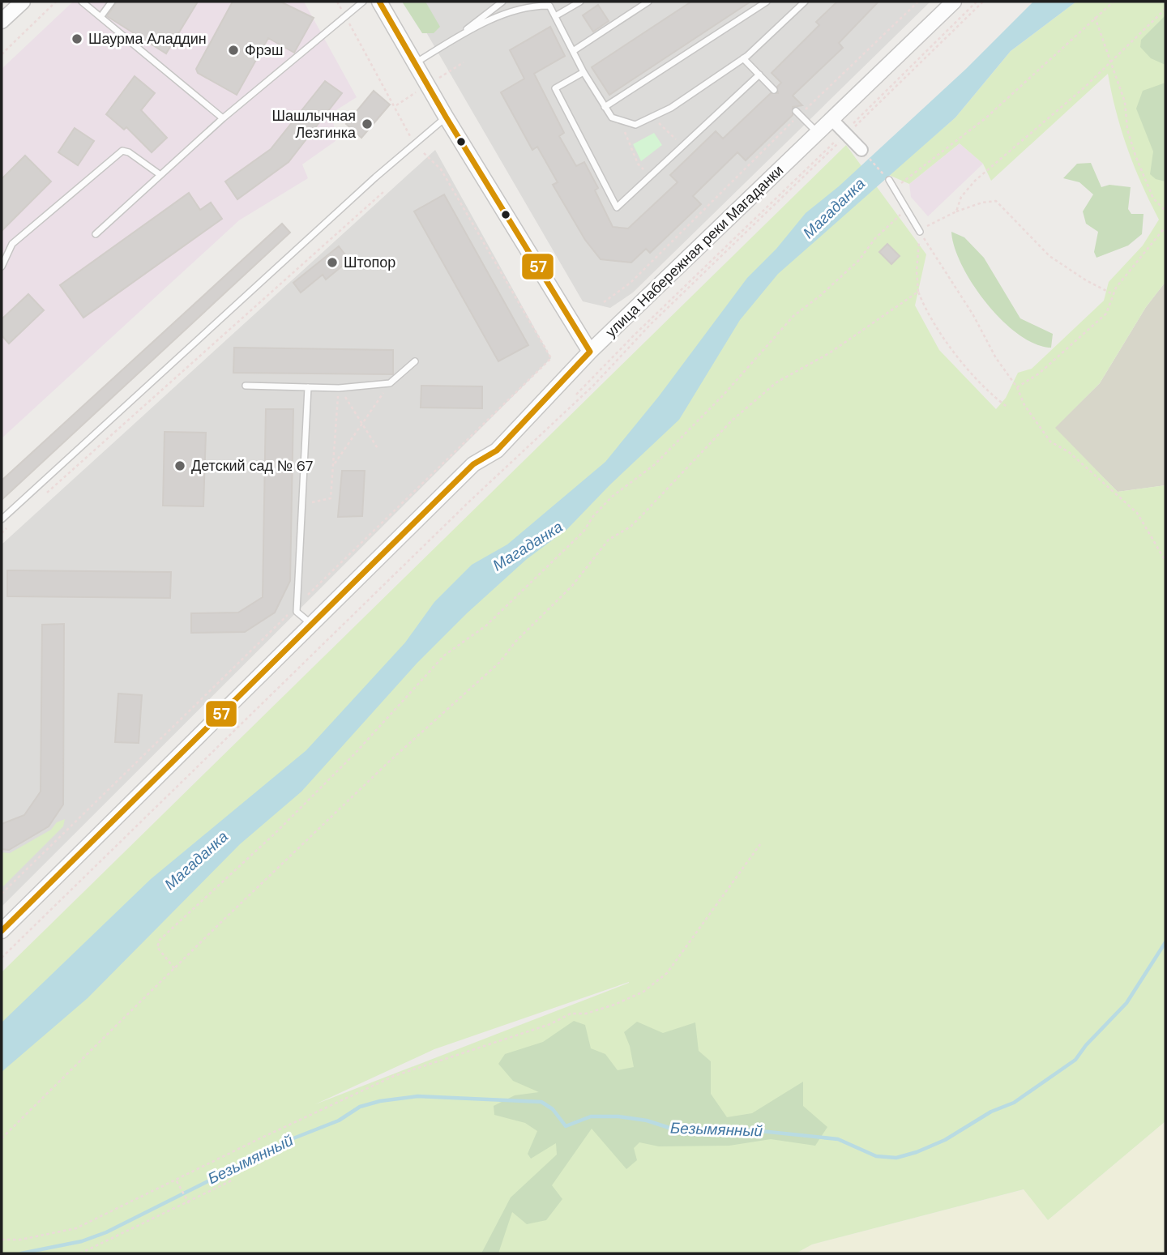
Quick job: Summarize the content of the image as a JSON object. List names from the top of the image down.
{
  "streets": {
    "street": ["улица Набережная реки Магаданки"]
  },
  "water": ["Магаданка", "Безымянный"],
  "places": [
    "Шаурма Аладдин",
    "Фрэш",
    "Шашлычная Лезгинка",
    "Штопор",
    "Детский сад № 67"
  ],
  "lines": ["transit line 57"]
}
